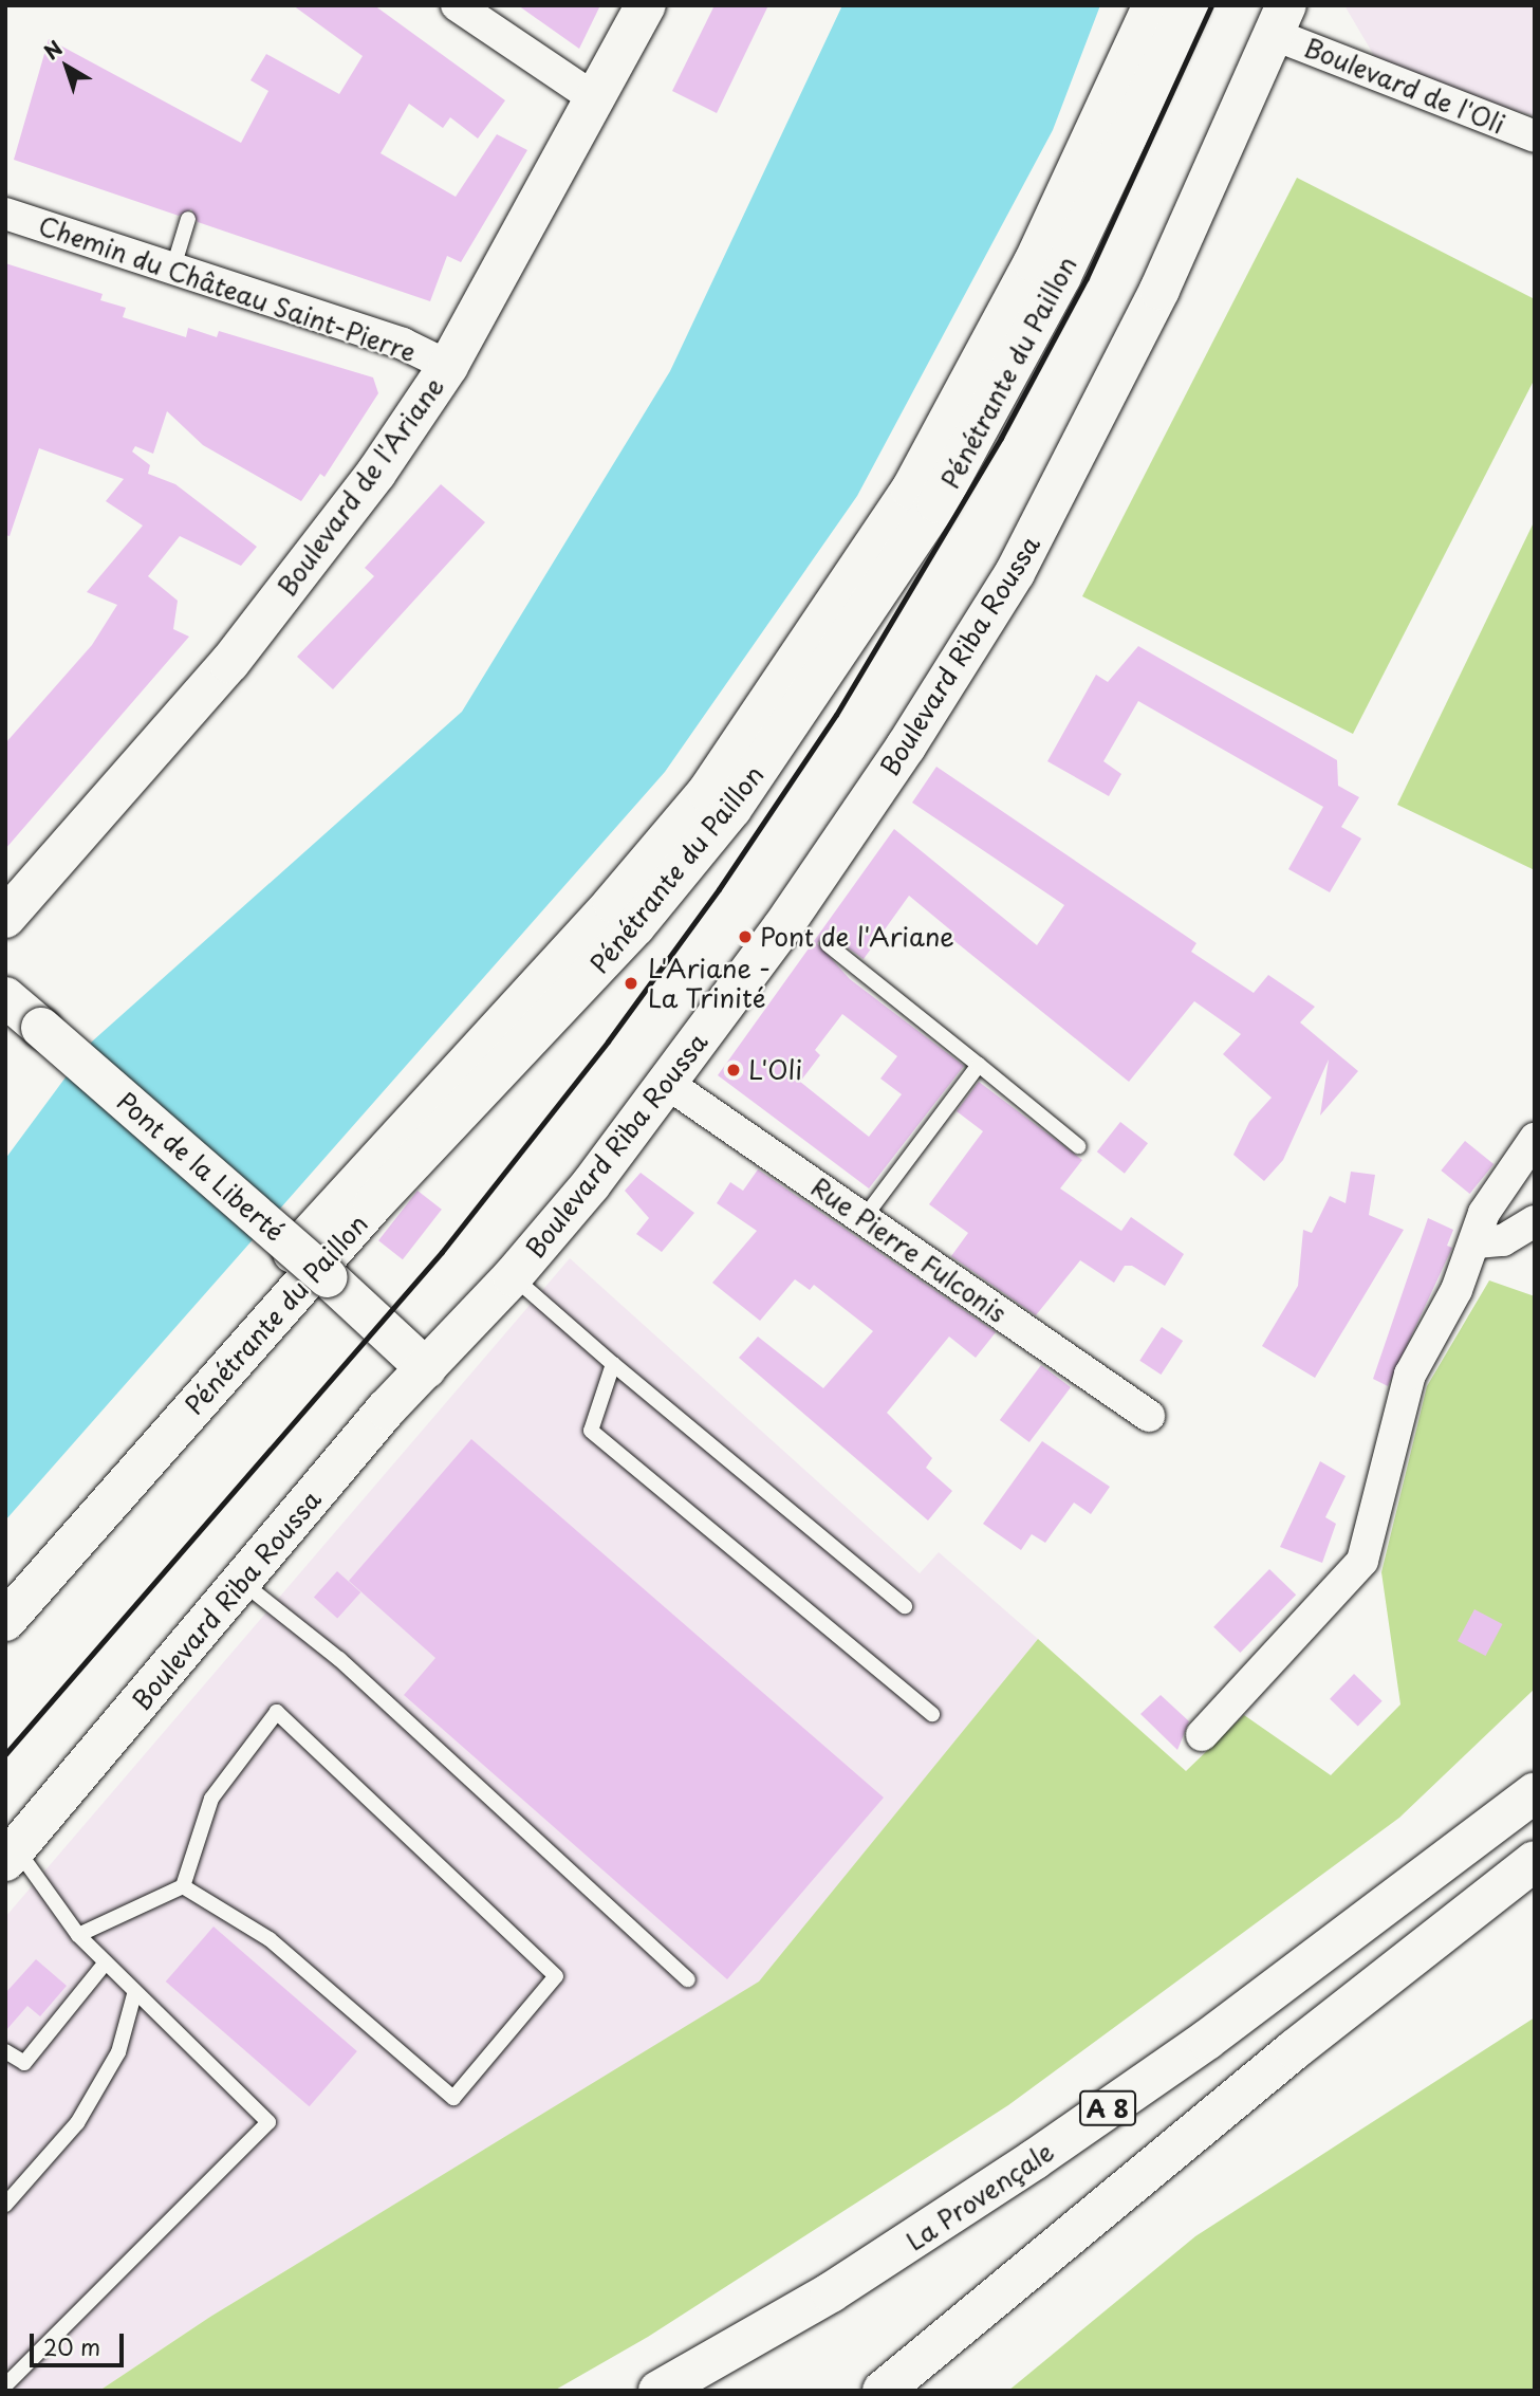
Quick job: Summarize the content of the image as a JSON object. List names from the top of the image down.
{
  "streets": {
    "main road": [
      "Pénétrante du Paillon",
      "Boulevard de l'Ariane",
      "Boulevard Riba Roussa",
      "Pont de la Liberté",
      "A 8",
      "La Provençale"
    ],
    "street": ["Boulevard de l'Oli", "Chemin du Château Saint-Pierre", "Rue Pierre Fulconis"]
  },
  "crossings": [
    ["Boulevard de l'Oli", "Boulevard Riba Roussa"],
    ["Chemin du Château Saint-Pierre", "Boulevard de l'Ariane"],
    ["Boulevard Riba Roussa", "Pont de la Liberté"],
    ["Boulevard Riba Roussa", "Rue Pierre Fulconis"]
  ],
  "places": ["Pont de l'Ariane", "L'Ariane - La Trinité", "L'Oli"],
  "scale_bar": "20 m",
  "north": "top left"
}
